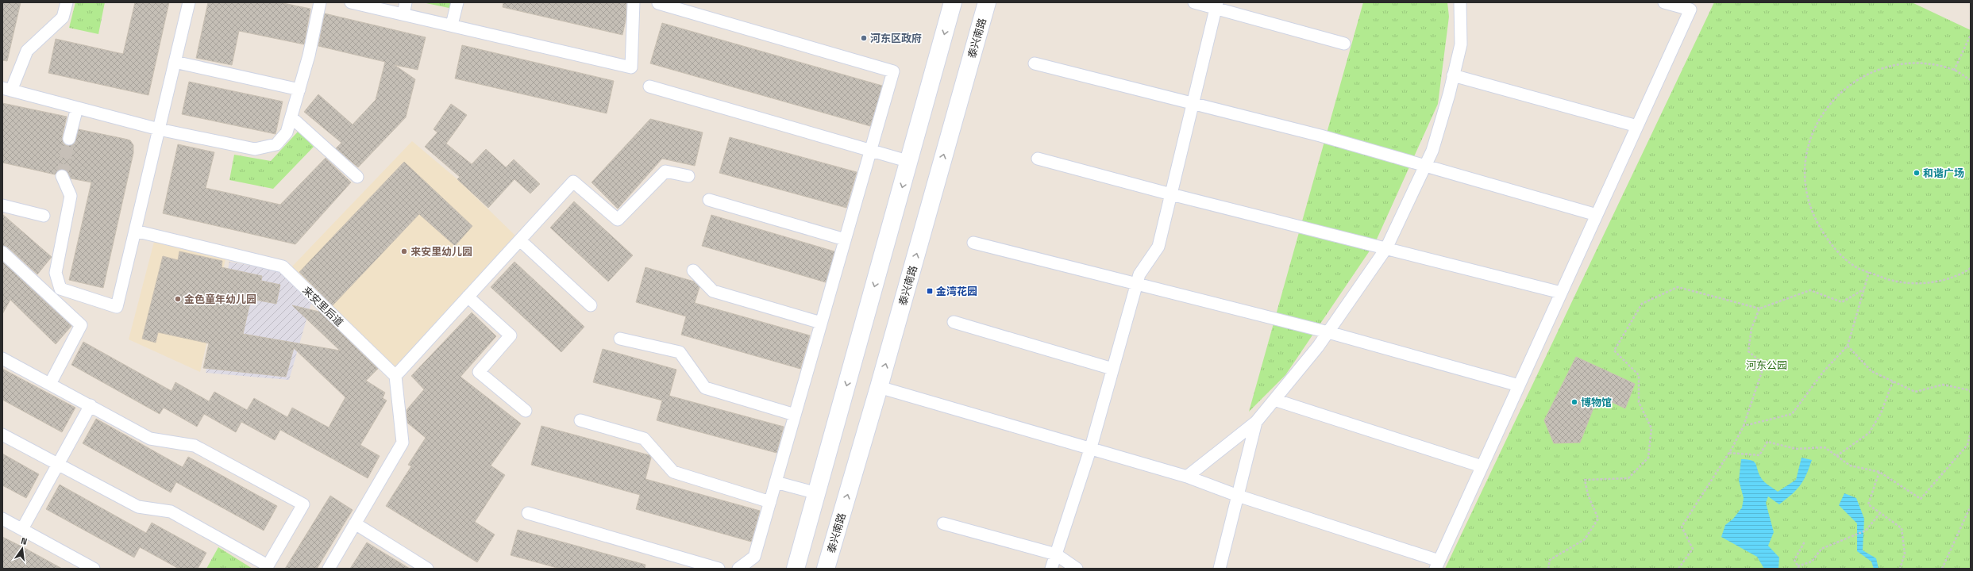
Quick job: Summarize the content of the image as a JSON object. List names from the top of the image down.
{
  "streets": {
    "main road": ["泰兴南路"],
    "street": ["来安里后道"]
  },
  "parks": ["河东公园"],
  "places": {
    "other": [
      "河东区政府",
      "和谐广场",
      "来安里幼儿园",
      "金色童年幼儿园",
      "博物馆"
    ],
    "transit": ["金湾花园"]
  },
  "north": "top"
}
